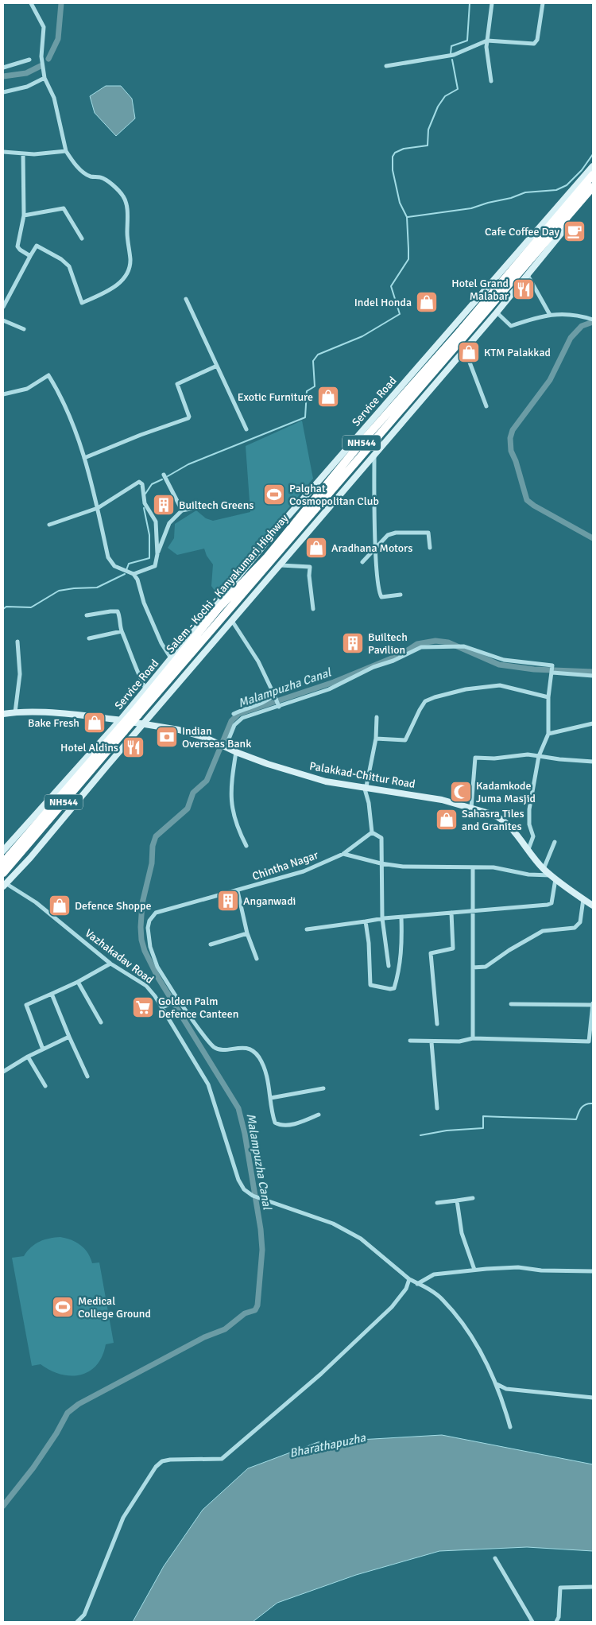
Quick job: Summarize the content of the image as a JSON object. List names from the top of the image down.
{
  "streets": {
    "highway": ["NH544", "Salem - Kochi - Kanyakumari Highway"],
    "street": [
      "Service Road",
      "Palakkad-Chittur Road",
      "Chintha Nagar",
      "Vazhakadav Road"
    ]
  },
  "crossings": [
    ["Service Road", "Salem - Kochi - Kanyakumari Highway"],
    ["Service Road", "Palakkad-Chittur Road"],
    ["Salem - Kochi - Kanyakumari Highway", "Palakkad-Chittur Road"]
  ],
  "water": ["Malampuzha Canal", "Bharathapuzha"],
  "places": {
    "cafe": ["Cafe Coffee Day"],
    "restaurant": ["Hotel Grand Malabar", "Hotel Aldins"],
    "shop": [
      "Indel Honda",
      "KTM Palakkad",
      "Exotic Furniture",
      "Aradhana Motors",
      "Bake Fresh",
      "Sahasra Tiles and Granites",
      "Defence Shoppe"
    ],
    "sports": ["Palghat Cosmopolitan Club", "Medical College Ground"],
    "building": ["Builtech Greens", "Builtech Pavilion", "Anganwadi"],
    "bank": ["Indian Overseas Bank"],
    "mosque": ["Kadamkode Juma Masjid"],
    "supermarket": ["Golden Palm Defence Canteen"]
  }
}
